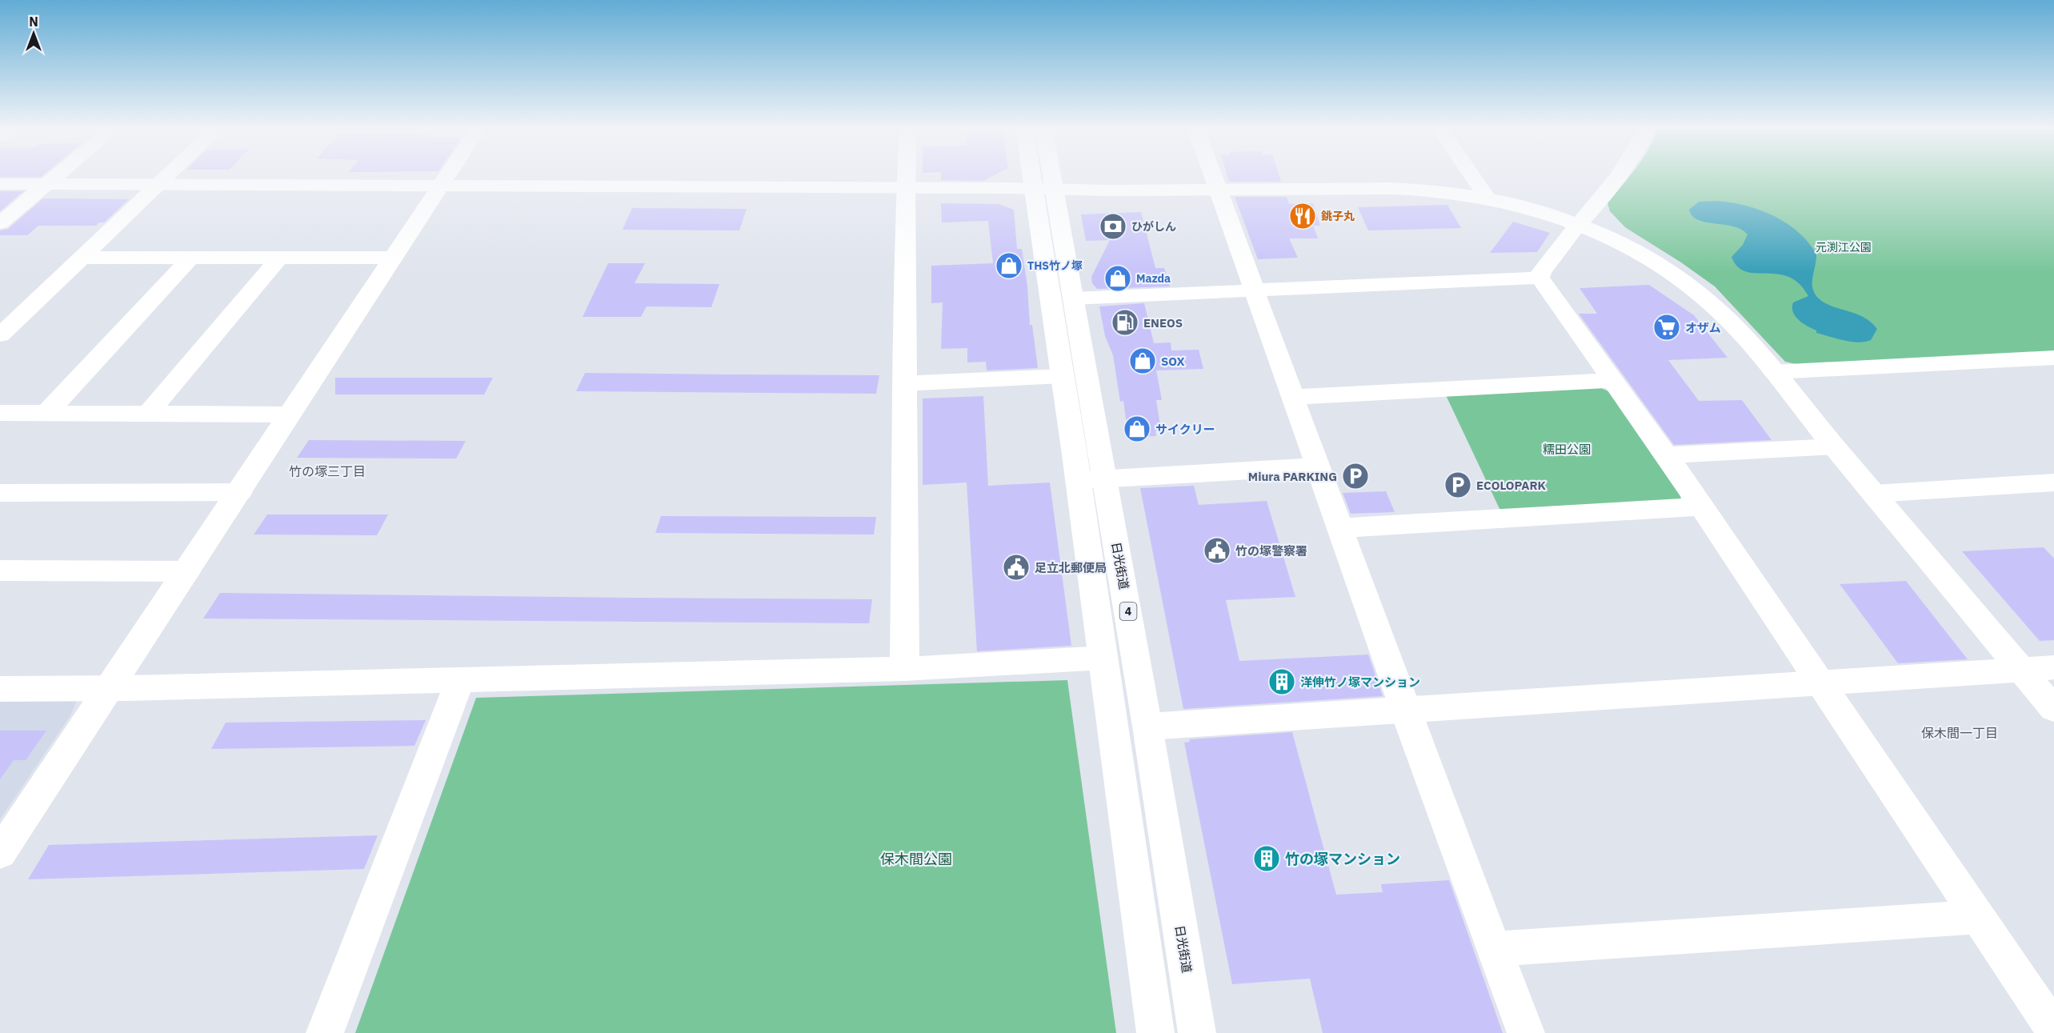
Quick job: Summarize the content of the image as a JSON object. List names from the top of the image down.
{
  "streets": {
    "main road": ["日光街道", "4"]
  },
  "districts": ["竹の塚三丁目", "保木間一丁目"],
  "parks": ["元渕江公園", "糯田公園", "保木間公園"],
  "places": {
    "restaurant": ["銚子丸"],
    "bank": ["ひがしん"],
    "shop": [
      "THS竹ノ塚",
      "Mazda",
      "SOX",
      "サイクリー"
    ],
    "fuel station": ["ENEOS"],
    "supermarket": ["オザム"],
    "parking": ["Miura PARKING", "ECOLOPARK"],
    "public building": ["竹の塚警察署", "足立北郵便局"],
    "building": ["洋伸竹ノ塚マンション", "竹の塚マンション"]
  },
  "north": "top"
}
